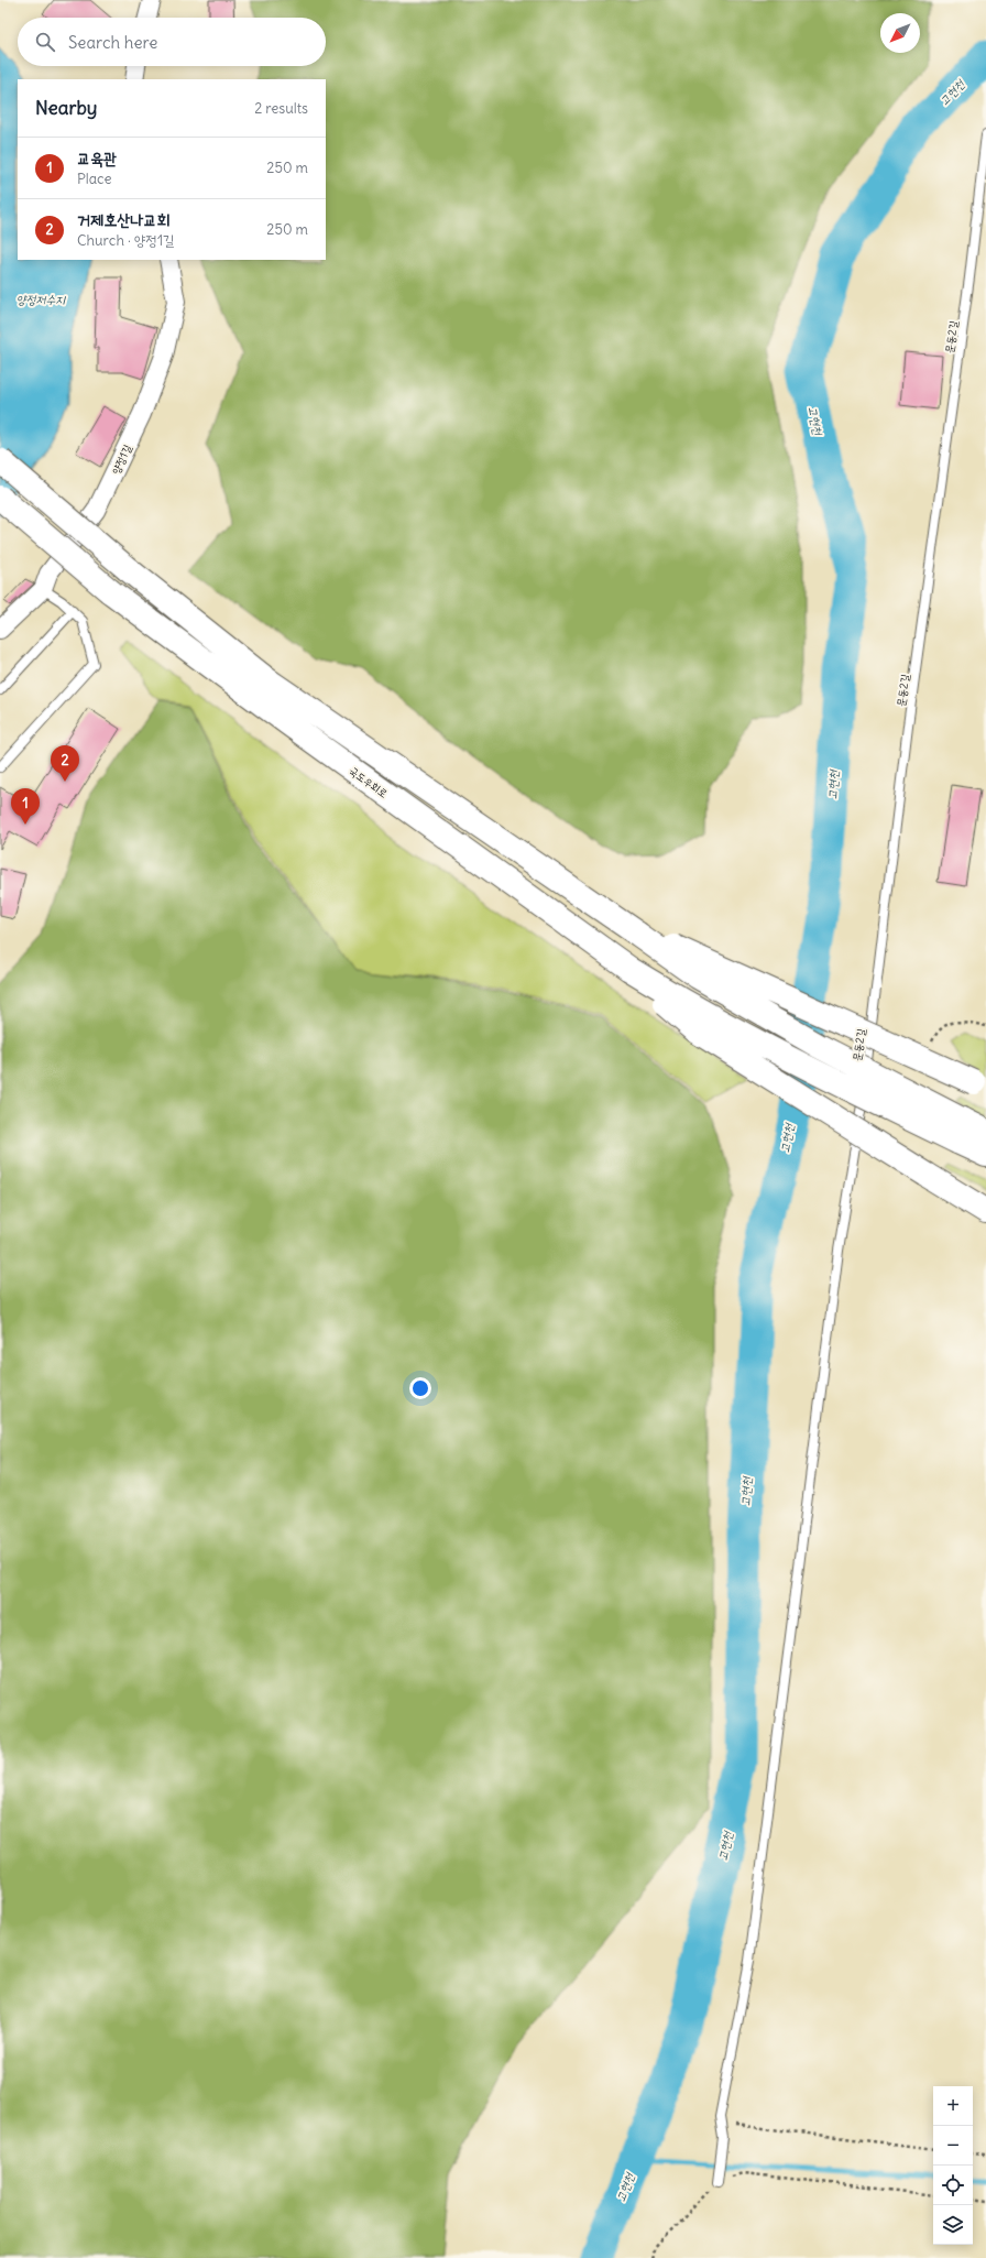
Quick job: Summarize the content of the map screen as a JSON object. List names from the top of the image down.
{
  "streets": {
    "highway": ["국도우회로"],
    "street": ["양정1길"],
    "lane": ["문동2길"]
  },
  "water": ["고현천", "양정저수지"],
  "north": "bottom left",
  "page": {
    "search": "Search here",
    "heading": ["Nearby", "2 results"],
    "list": [
      {
        "mark": "1",
        "name": "교육관",
        "note": "Place",
        "value": "250 m"
      },
      {
        "mark": "2",
        "name": "거제호산나교회",
        "note": "Church · 양정1길",
        "value": "250 m"
      }
    ],
    "pins": ["2", "1"],
    "map_buttons": ["+", "−"]
  }
}
